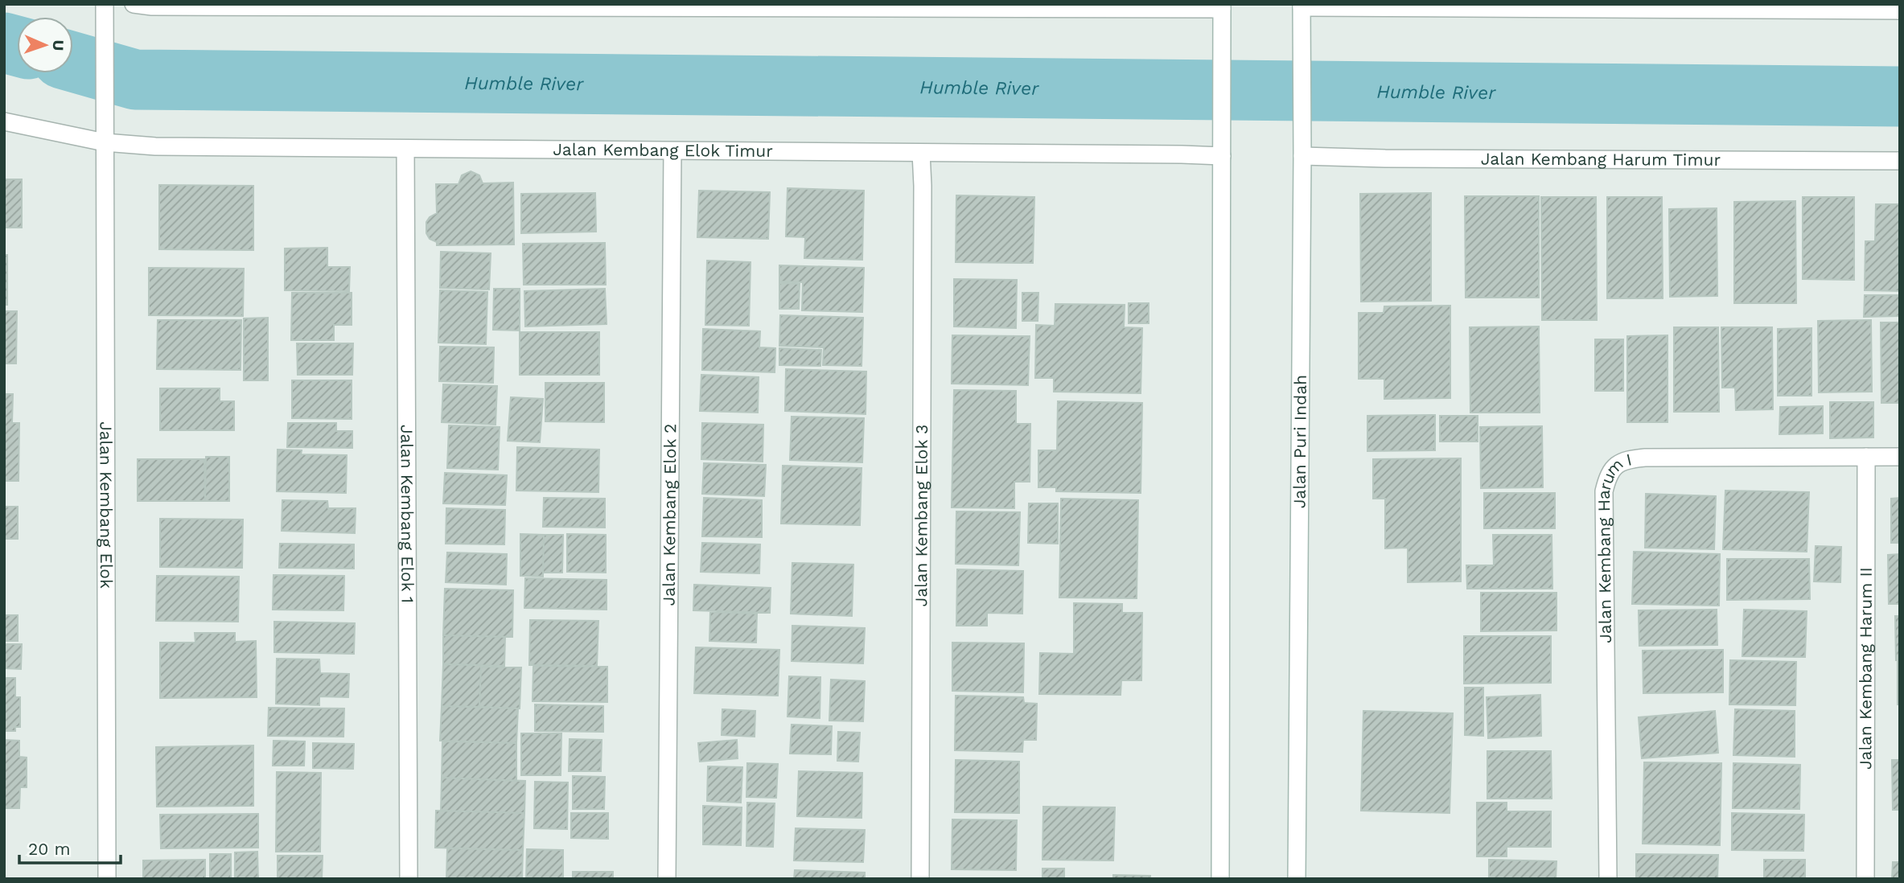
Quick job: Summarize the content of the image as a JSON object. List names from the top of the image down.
{
  "streets": {
    "street": [
      "Jalan Kembang Elok Timur",
      "Jalan Kembang Harum Timur",
      "Jalan Puri Indah",
      "Jalan Kembang Elok",
      "Jalan Kembang Elok 1",
      "Jalan Kembang Elok 2",
      "Jalan Kembang Elok 3",
      "Jalan Kembang Harum I",
      "Jalan Kembang Harum II"
    ]
  },
  "crossings": [
    ["Jalan Kembang Elok Timur", "Jalan Kembang Elok"],
    ["Jalan Kembang Elok Timur", "Jalan Kembang Elok 1"],
    ["Jalan Kembang Elok Timur", "Jalan Kembang Elok 2"],
    ["Jalan Kembang Elok Timur", "Jalan Kembang Elok 3"],
    ["Jalan Kembang Harum Timur", "Jalan Puri Indah"],
    ["Jalan Kembang Harum I", "Jalan Kembang Harum II"]
  ],
  "water": ["Humble River"],
  "scale_bar": "20 m",
  "north": "right"
}
